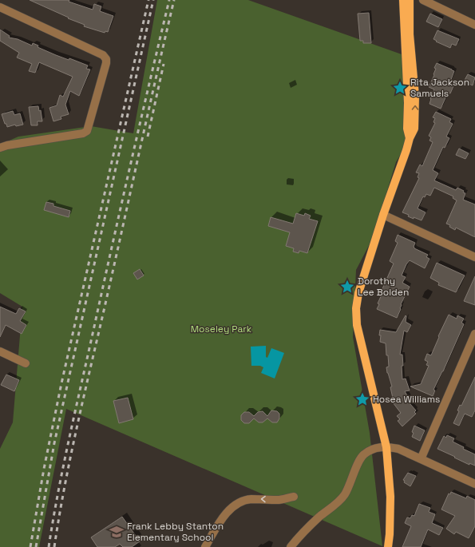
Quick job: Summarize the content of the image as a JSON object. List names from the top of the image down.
{
  "parks": ["Moseley Park"],
  "places": {
    "place": ["Rita Jackson Samuels", "Dorothy Lee Bolden", "Hosea Williams"],
    "school or university": ["Frank Lebby Stanton Elementary School"]
  }
}
